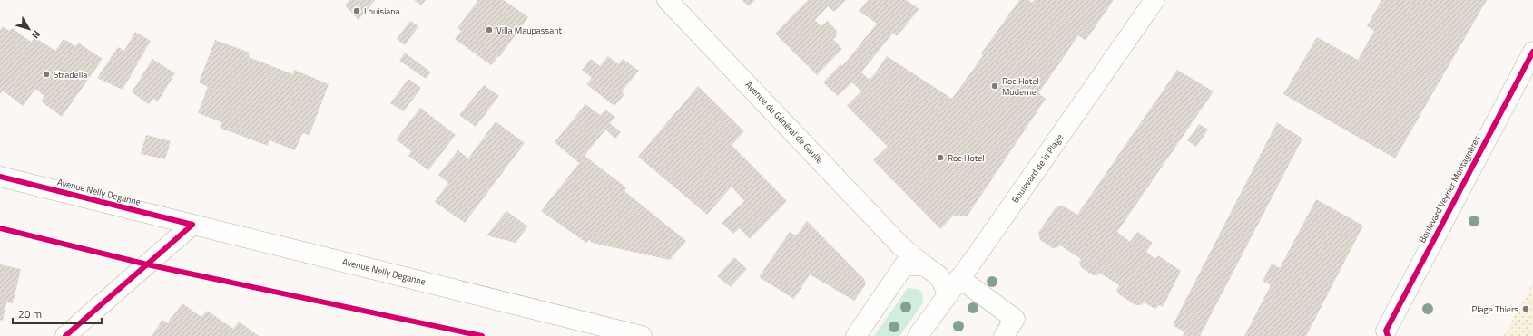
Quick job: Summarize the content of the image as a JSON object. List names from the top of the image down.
{
  "streets": {
    "main road": [
      "Avenue du Général de Gaulle",
      "Boulevard de la Plage",
      "Boulevard Veyrier Montagnères",
      "Avenue Nelly Deganne"
    ]
  },
  "crossings": [
    ["Avenue du Général de Gaulle", "Boulevard de la Plage"]
  ],
  "places": [
    "Louisiana",
    "Villa Maupassant",
    "Stradella",
    "Roc Hotel Moderne",
    "Roc Hotel",
    "Plage Thiers"
  ],
  "scale_bar": "20 m",
  "north": "bottom right"
}
